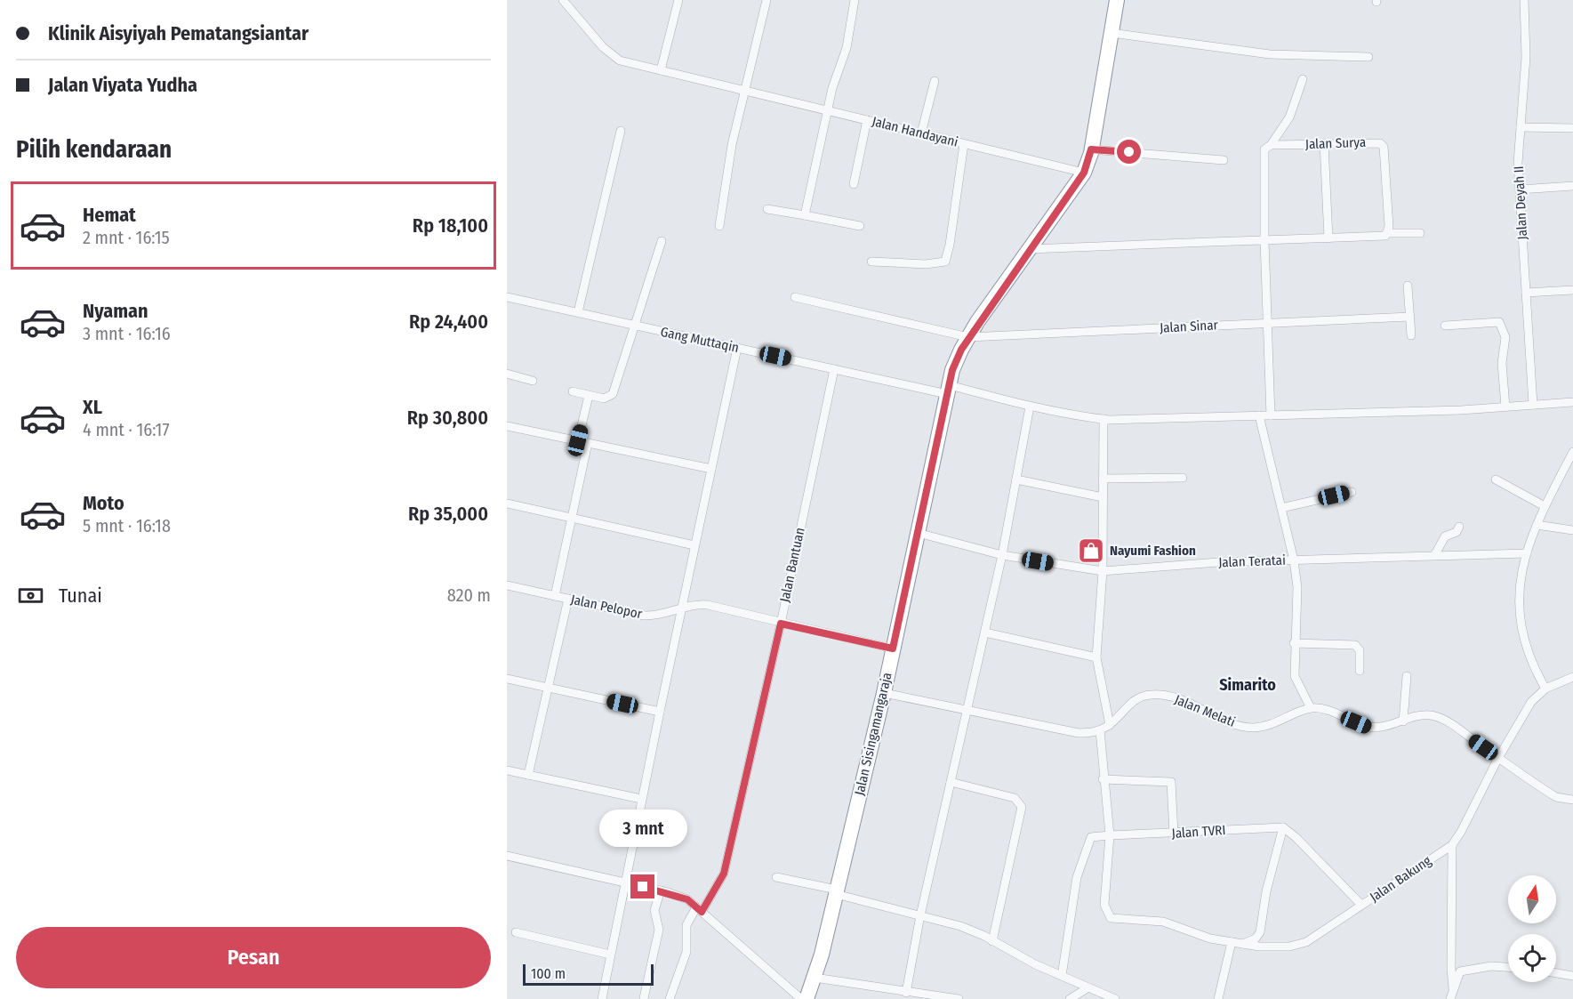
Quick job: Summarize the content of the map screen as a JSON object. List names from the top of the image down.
{
  "streets": {
    "highway": ["Jalan Sisingamangaraja"],
    "street": [
      "Jalan Handayani",
      "Jalan Surya",
      "Jalan Deyah II",
      "Jalan Sinar",
      "Gang Muttaqin",
      "Jalan Teratai",
      "Jalan Bantuan",
      "Jalan Pelopor",
      "Jalan Melati",
      "Jalan TVRI",
      "Jalan Bakung"
    ]
  },
  "crossings": [
    ["Jalan Handayani", "Jalan Sisingamangaraja"],
    ["Jalan Deyah II", "Gang Muttaqin"],
    ["Jalan Sinar", "Jalan Sisingamangaraja"],
    ["Gang Muttaqin", "Jalan Bantuan"],
    ["Gang Muttaqin", "Jalan Sisingamangaraja"],
    ["Jalan Teratai", "Jalan Sisingamangaraja"],
    ["Jalan Bantuan", "Jalan Pelopor"],
    ["Jalan Pelopor", "Jalan Sisingamangaraja"],
    ["Jalan Melati", "Jalan Sisingamangaraja"],
    ["Jalan TVRI", "Jalan Bakung"]
  ],
  "districts": ["Simarito"],
  "places": {
    "shop": ["Nayumi Fashion"]
  },
  "scale_bar": "100 m",
  "north": "top",
  "page": {
    "banner": ["Klinik Aisyiyah Pematangsiantar", "Jalan Viyata Yudha"],
    "heading": "Pilih kendaraan",
    "list": [
      {
        "name": "Hemat",
        "note": "2 mnt · 16:15",
        "value": "Rp 18,100"
      },
      {
        "name": "Nyaman",
        "note": "3 mnt · 16:16",
        "value": "Rp 24,400"
      },
      {
        "name": "XL",
        "note": "4 mnt · 16:17",
        "value": "Rp 30,800"
      },
      {
        "name": "Moto",
        "note": "5 mnt · 16:18",
        "value": "Rp 35,000"
      }
    ],
    "pay": ["Tunai", "820 m"],
    "bubble": "3 mnt",
    "buttons": "Pesan",
    "scale": "100 m"
  }
}
